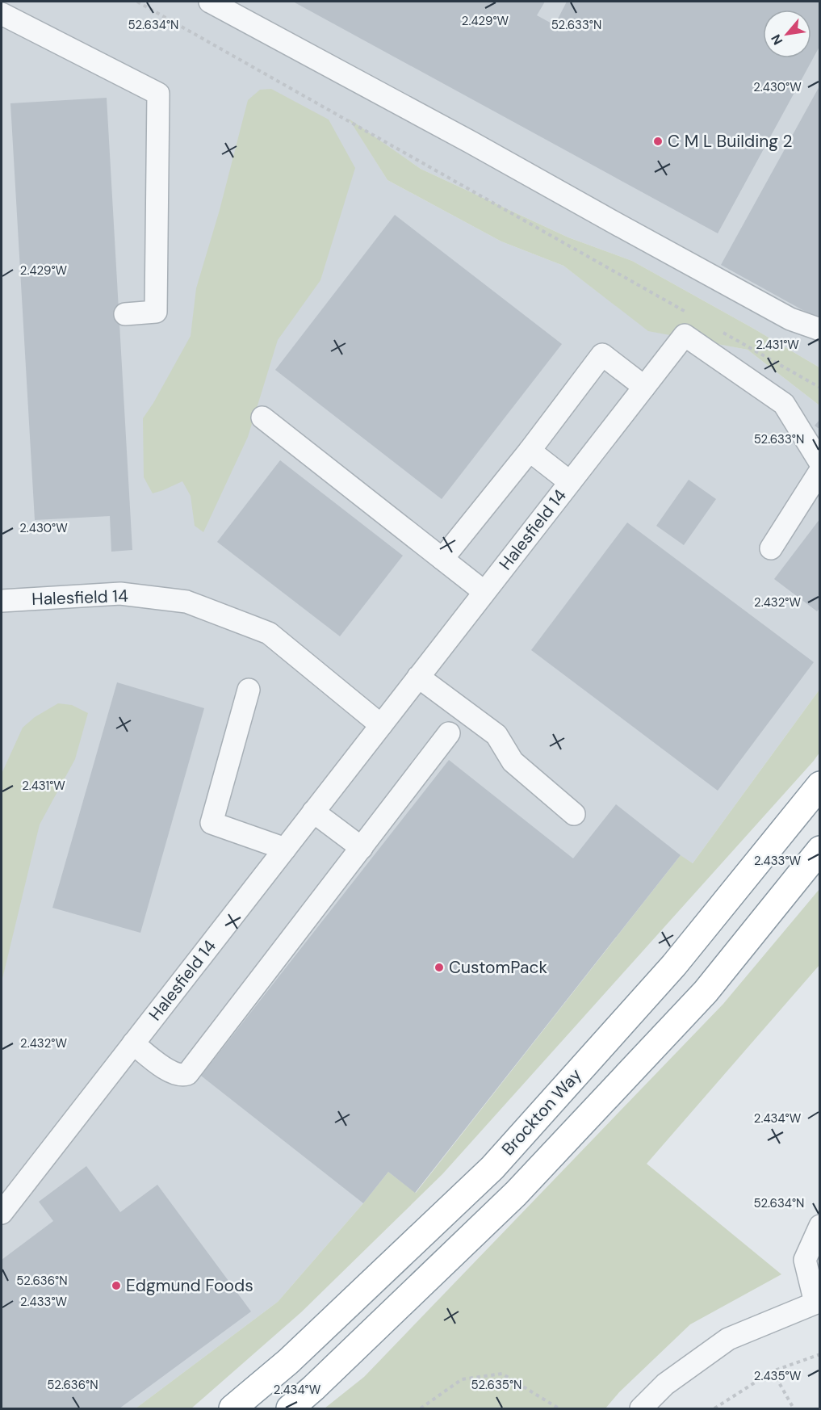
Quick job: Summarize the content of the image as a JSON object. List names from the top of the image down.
{
  "streets": {
    "highway": ["Brockton Way"],
    "street": ["Halesfield 14"]
  },
  "places": ["C M L Building 2", "CustomPack", "Edgmund Foods"],
  "north": "bottom left",
  "coordinates": [
    "2.429°W",
    "52.634°N",
    "52.633°N",
    "2.430°W",
    "2.431°W",
    "2.432°W",
    "2.433°W",
    "2.434°W",
    "52.636°N",
    "2.435°W",
    "52.635°N"
  ]
}
